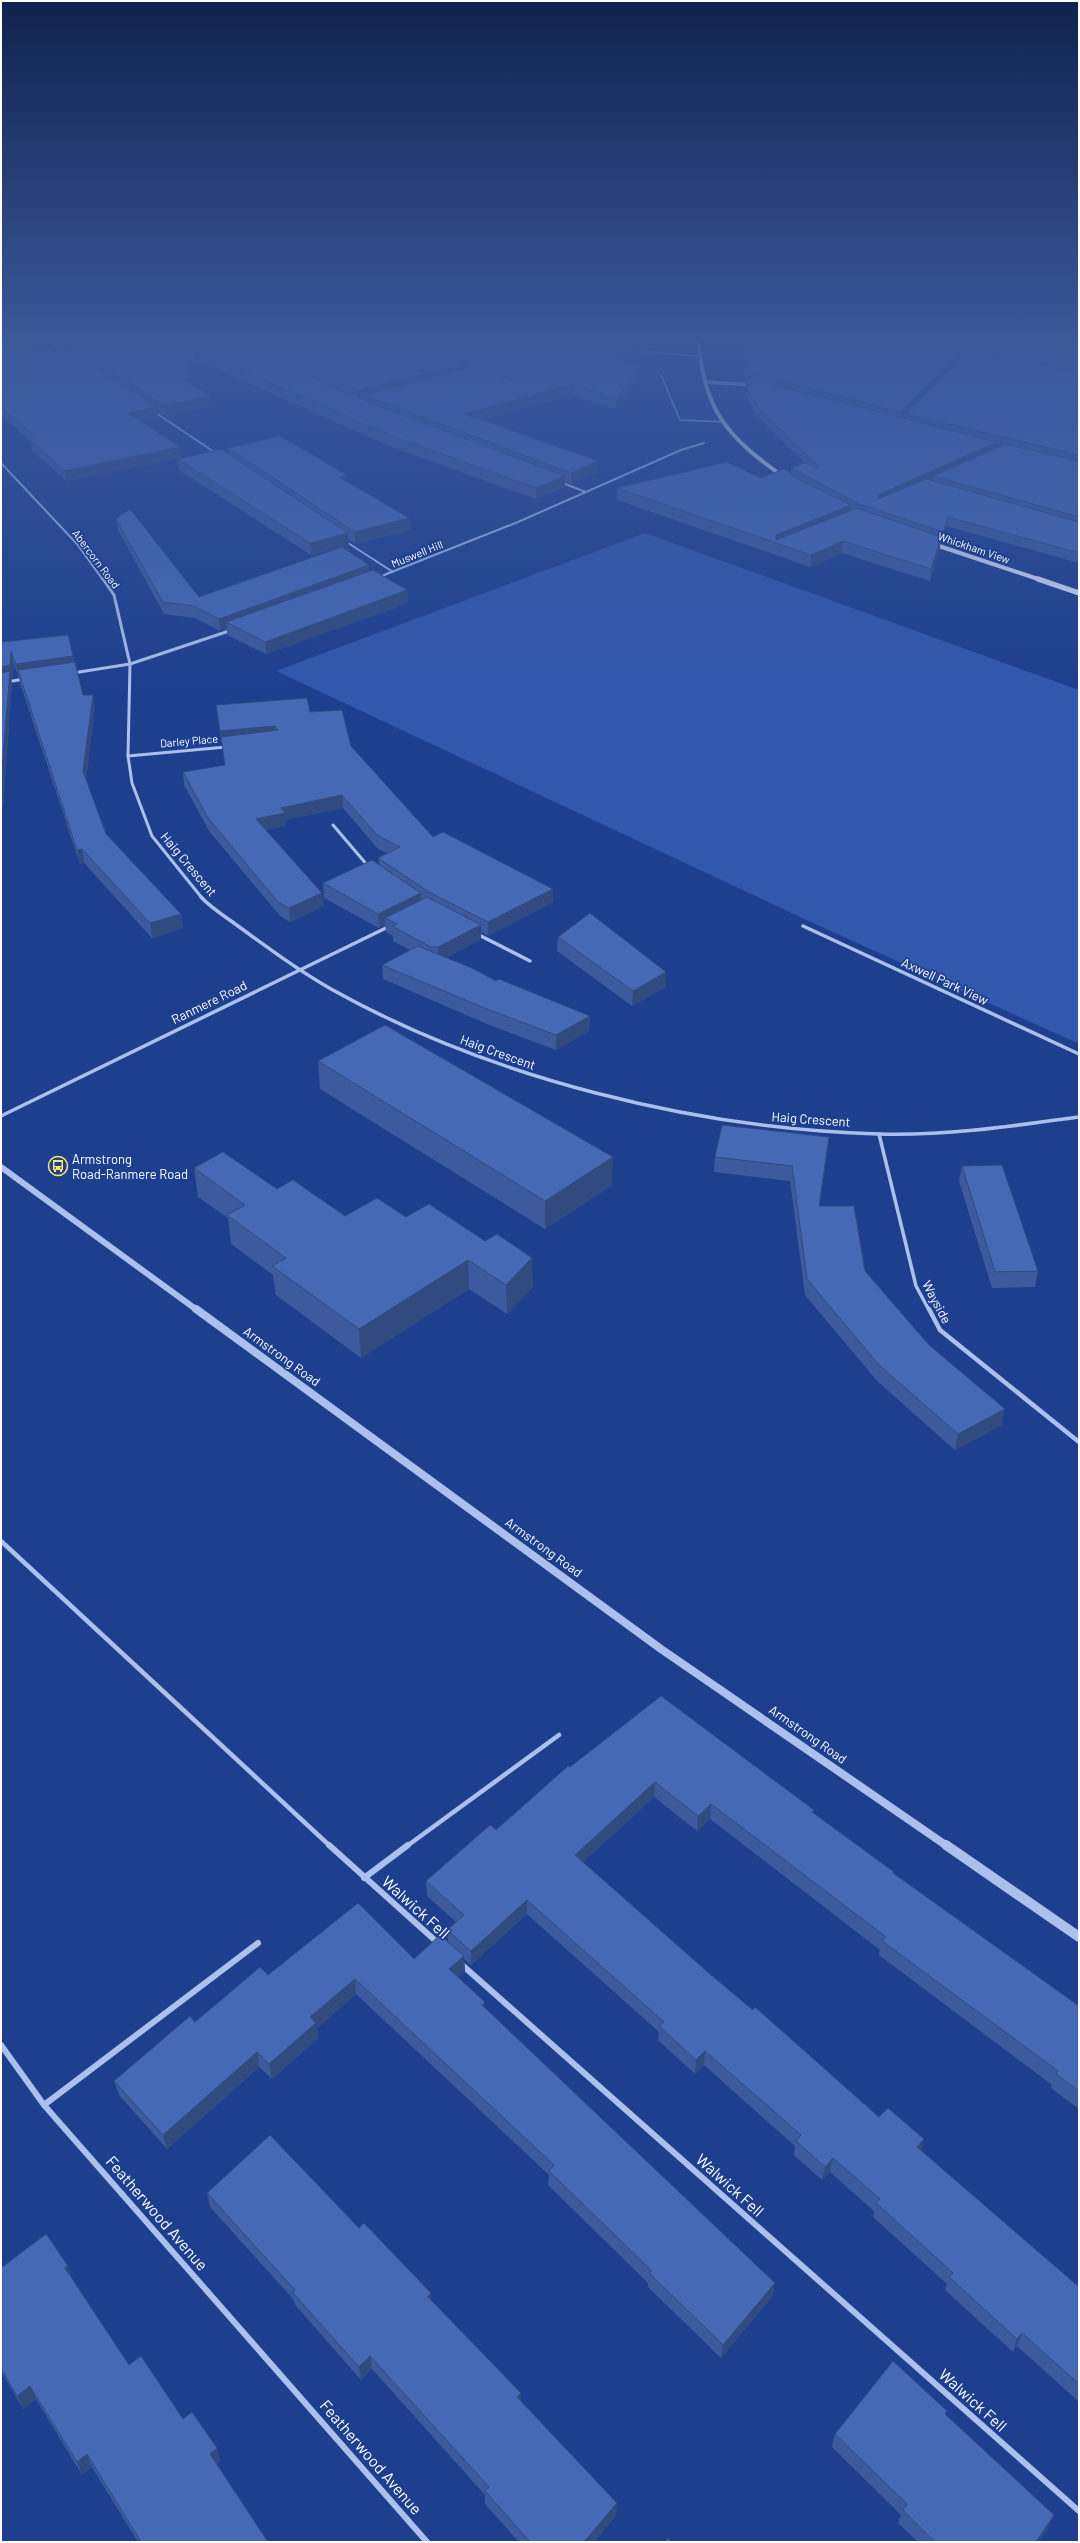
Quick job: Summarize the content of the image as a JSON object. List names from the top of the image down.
{
  "streets": {
    "main road": ["Whickham View"],
    "street": [
      "Muswell Hill",
      "Abercorn Road",
      "Darley Place",
      "Haig Crescent",
      "Axwell Park View",
      "Ranmere Road",
      "Wayside",
      "Armstrong Road",
      "Walwick Fell",
      "Featherwood Avenue"
    ]
  },
  "crossings": [
    ["Abercorn Road", "Haig Crescent"],
    ["Darley Place", "Haig Crescent"],
    ["Haig Crescent", "Ranmere Road"],
    ["Haig Crescent", "Wayside"]
  ],
  "places": {
    "bus stop": ["Armstrong Road-Ranmere Road"]
  }
}
